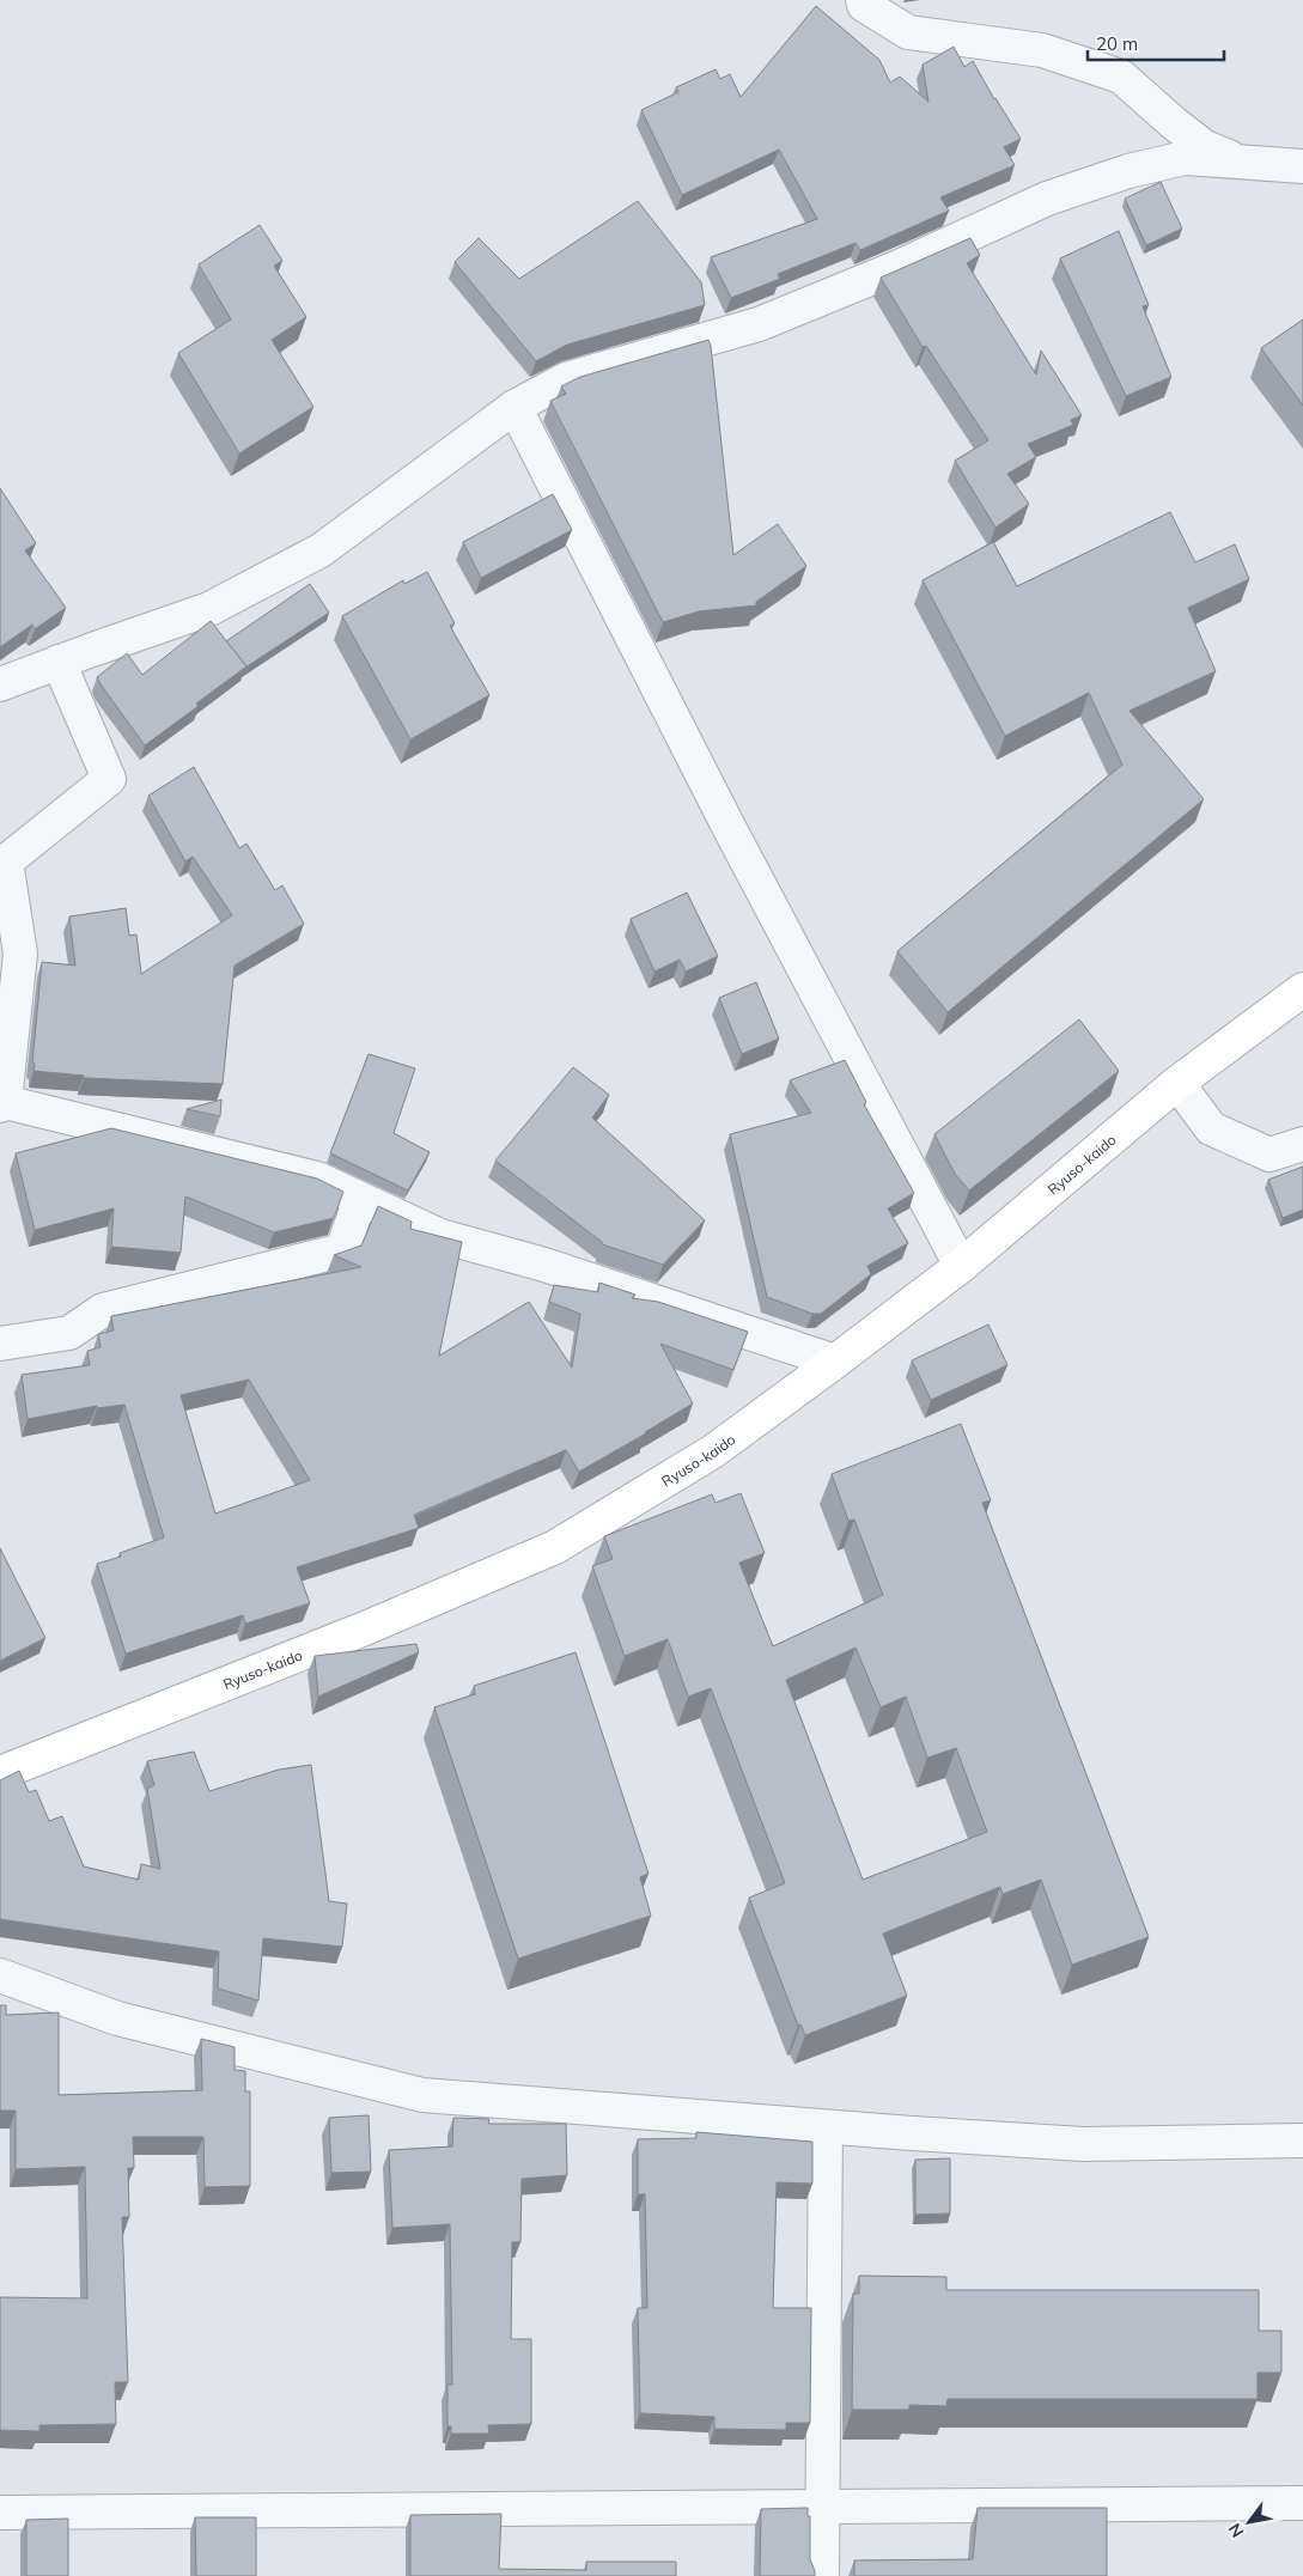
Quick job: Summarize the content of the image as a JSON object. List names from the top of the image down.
{
  "streets": {
    "main road": ["Ryuso-kaido"]
  },
  "scale_bar": "20 m",
  "north": "bottom left"
}
